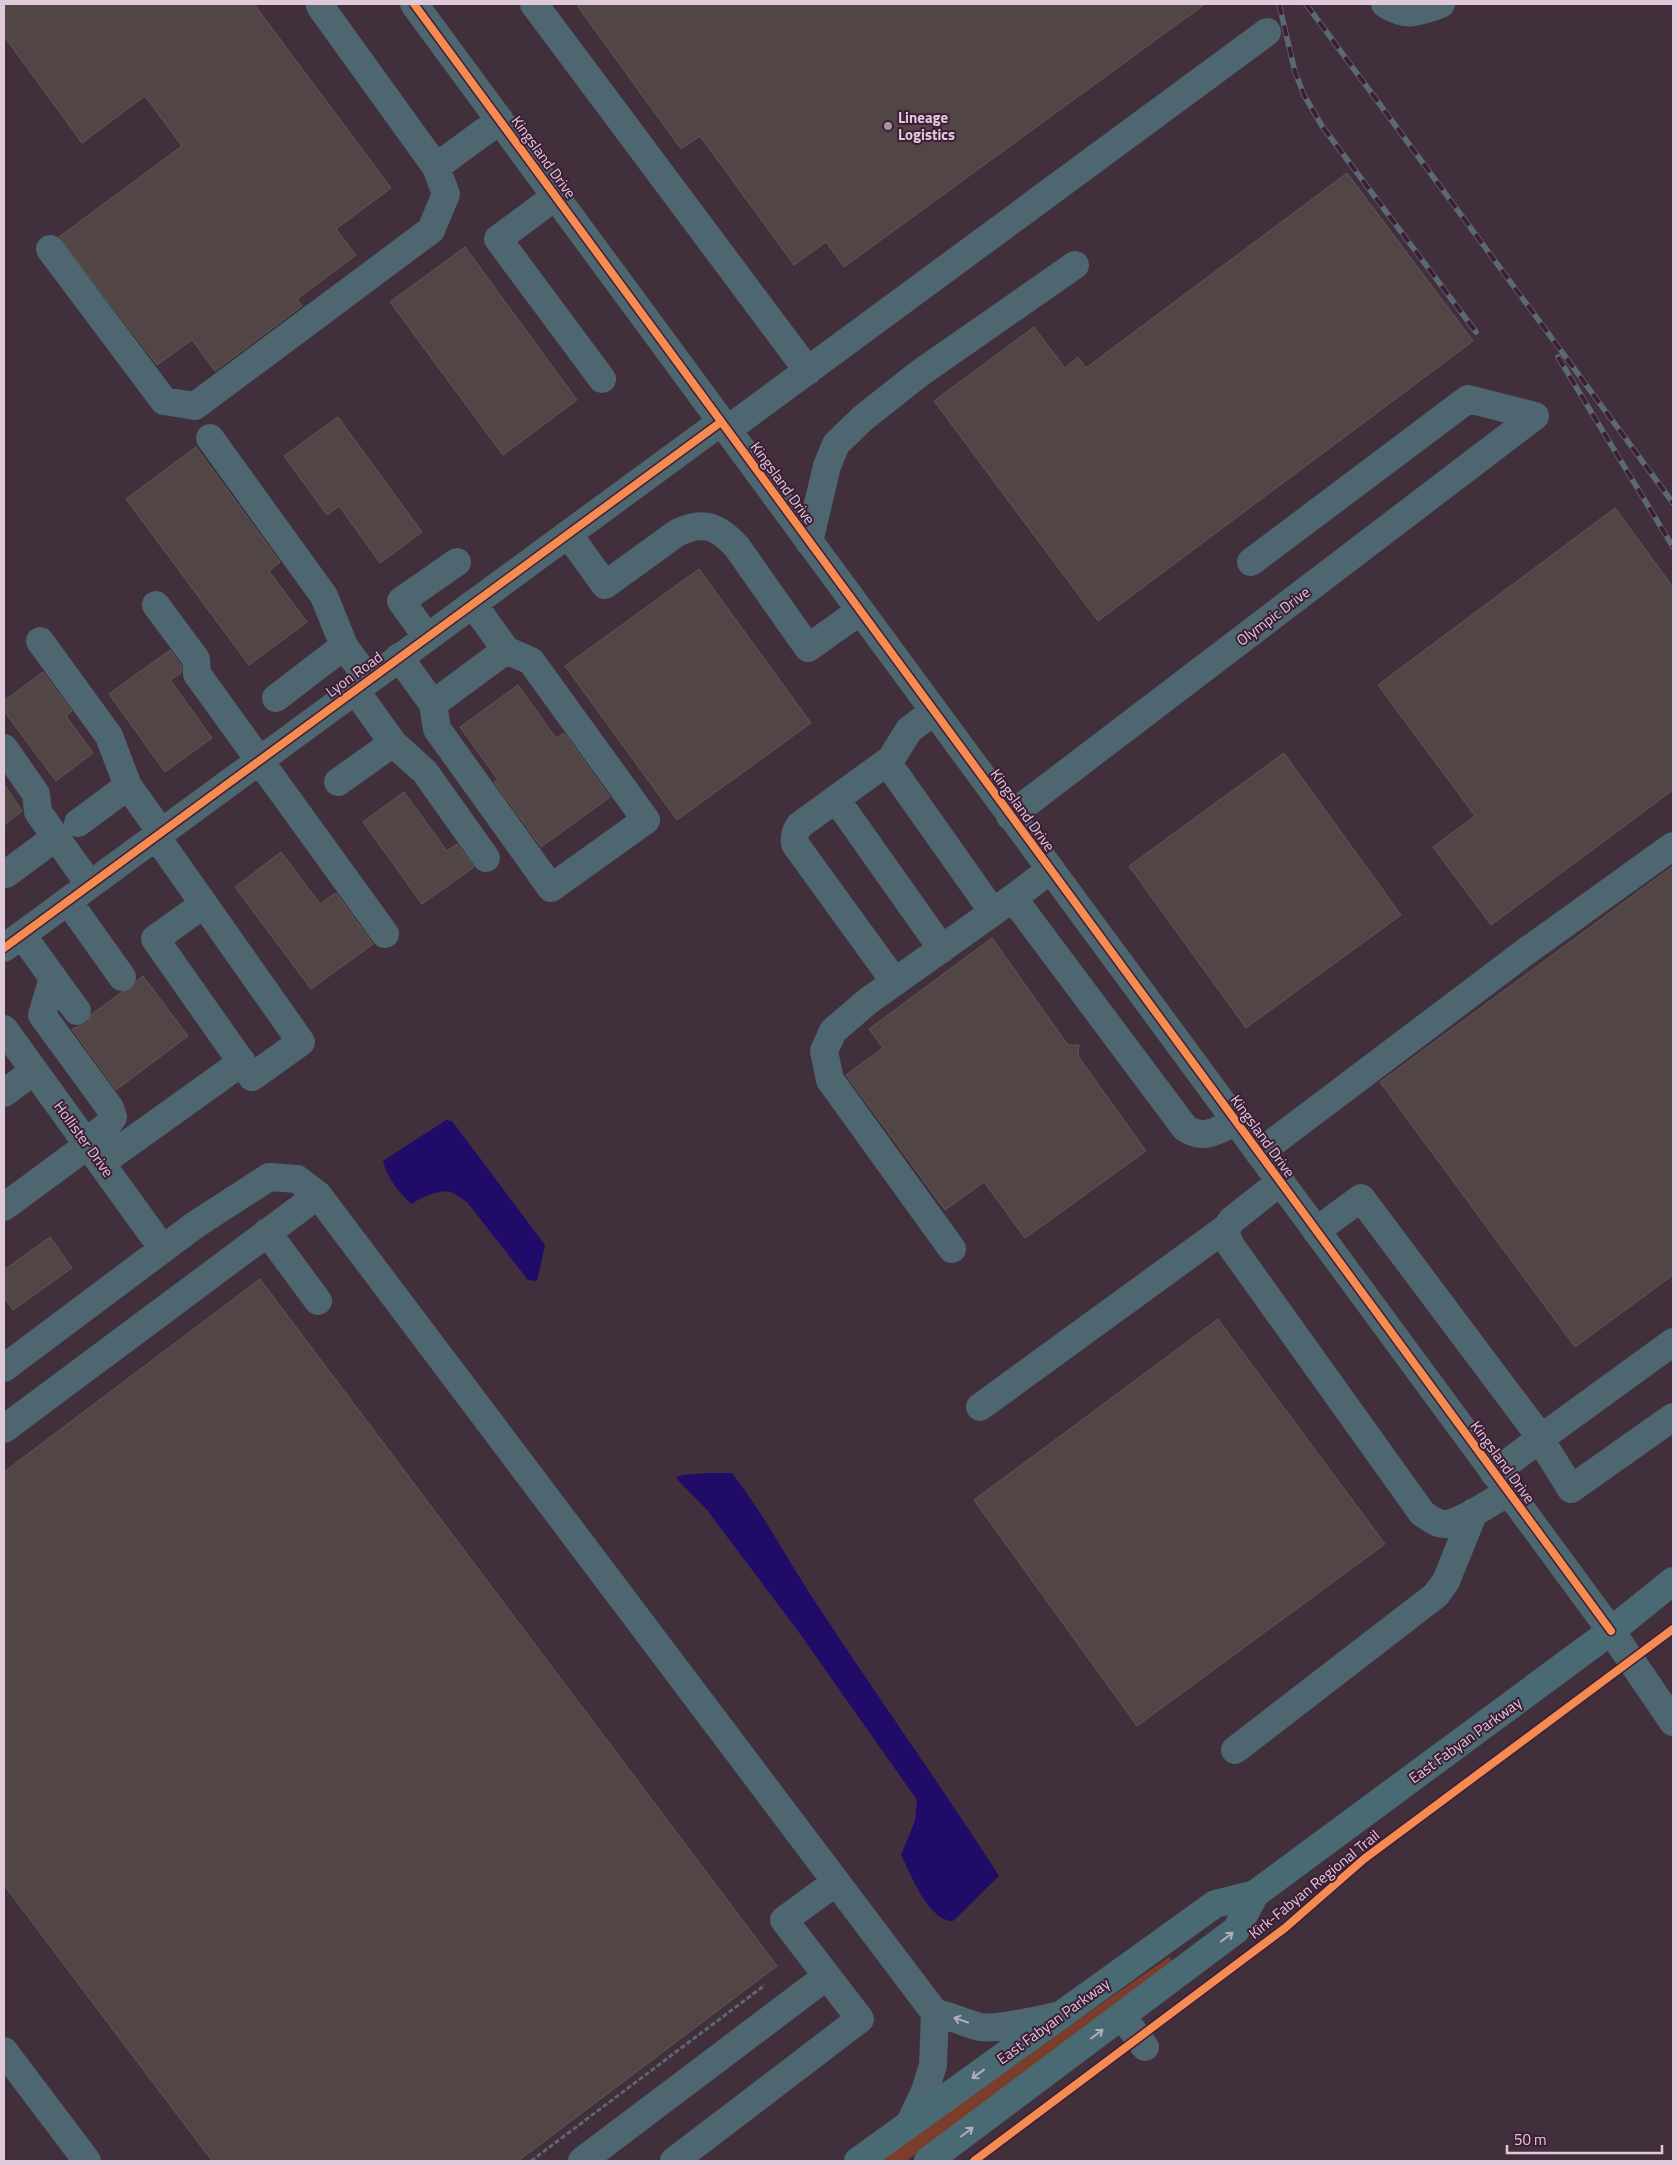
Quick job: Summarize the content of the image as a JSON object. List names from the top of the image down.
{
  "streets": {
    "main road": ["East Fabyan Parkway"],
    "street": [
      "Kingsland Drive",
      "Olympic Drive",
      "Lyon Road",
      "Hollister Drive"
    ],
    "cycle path": ["Kirk-Fabyan Regional Trail"]
  },
  "crossings": [
    ["Kingsland Drive", "Olympic Drive"],
    ["Kingsland Drive", "Lyon Road"],
    ["Kingsland Drive", "East Fabyan Parkway"]
  ],
  "places": ["Lineage Logistics"],
  "scale_bar": "50 m"
}
